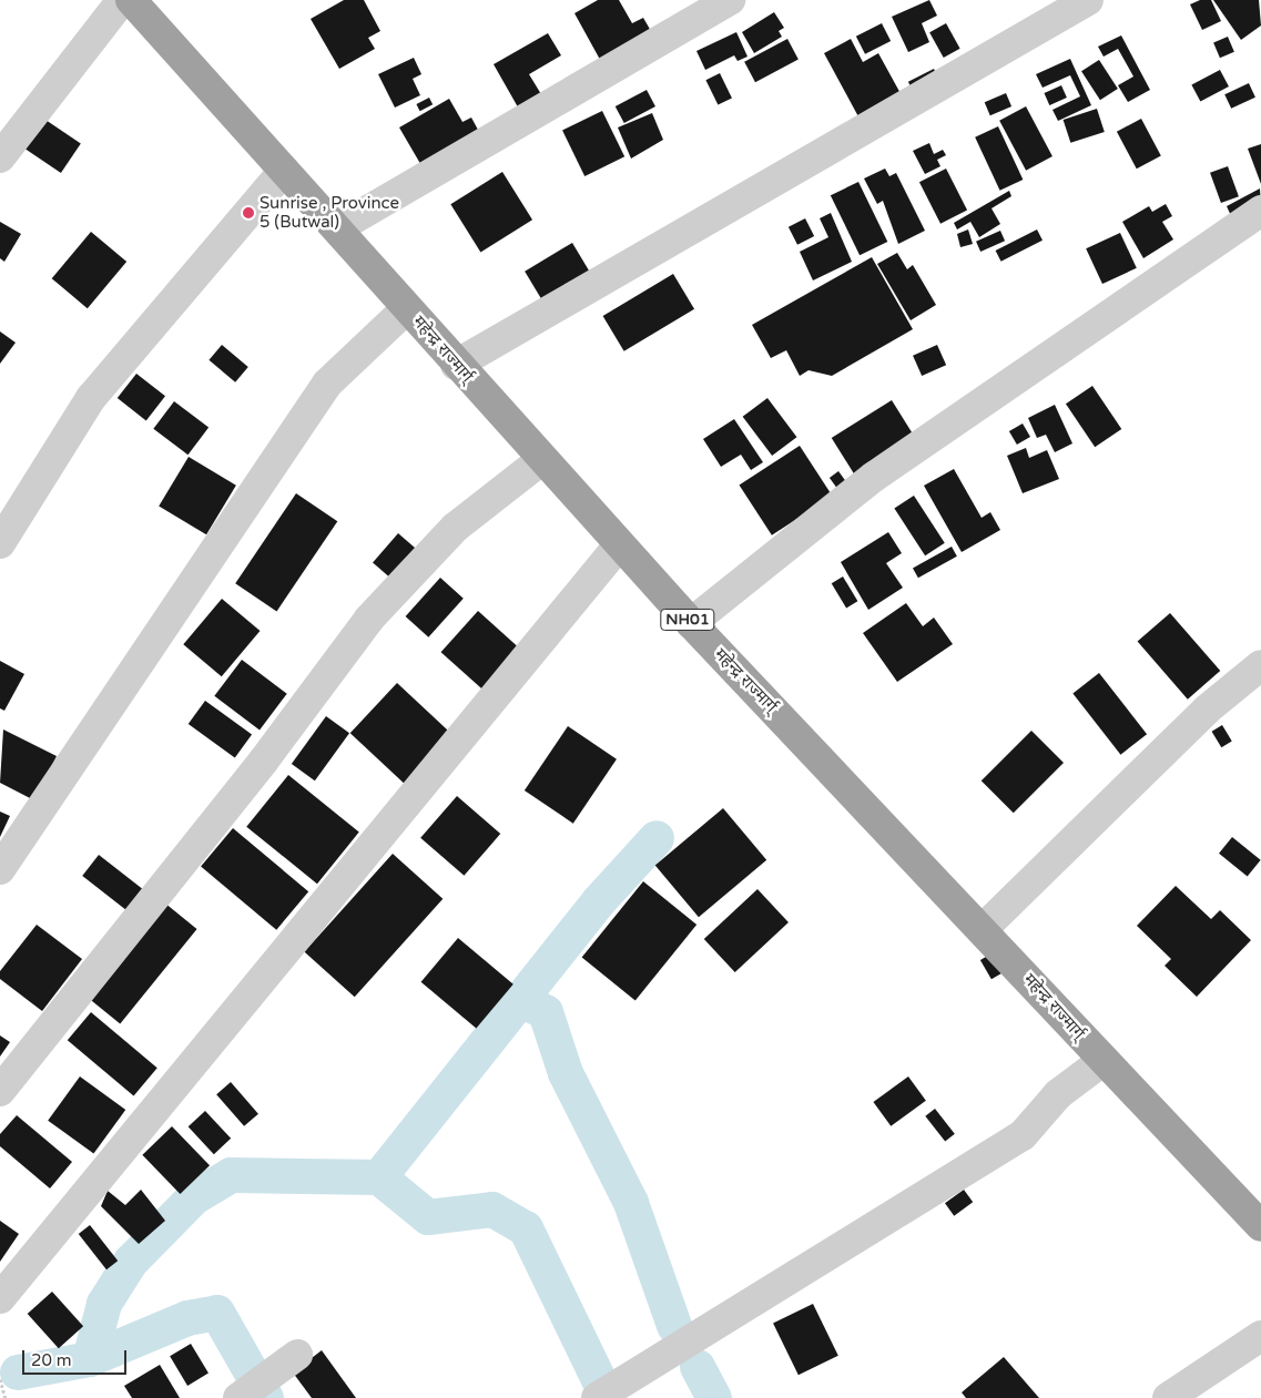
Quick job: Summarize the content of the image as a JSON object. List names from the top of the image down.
{
  "streets": {
    "highway": ["महेन्द्र राज्मार्ग्", "NH01"]
  },
  "places": ["Sunrise , Province 5 (Butwal)"],
  "scale_bar": "20 m"
}
